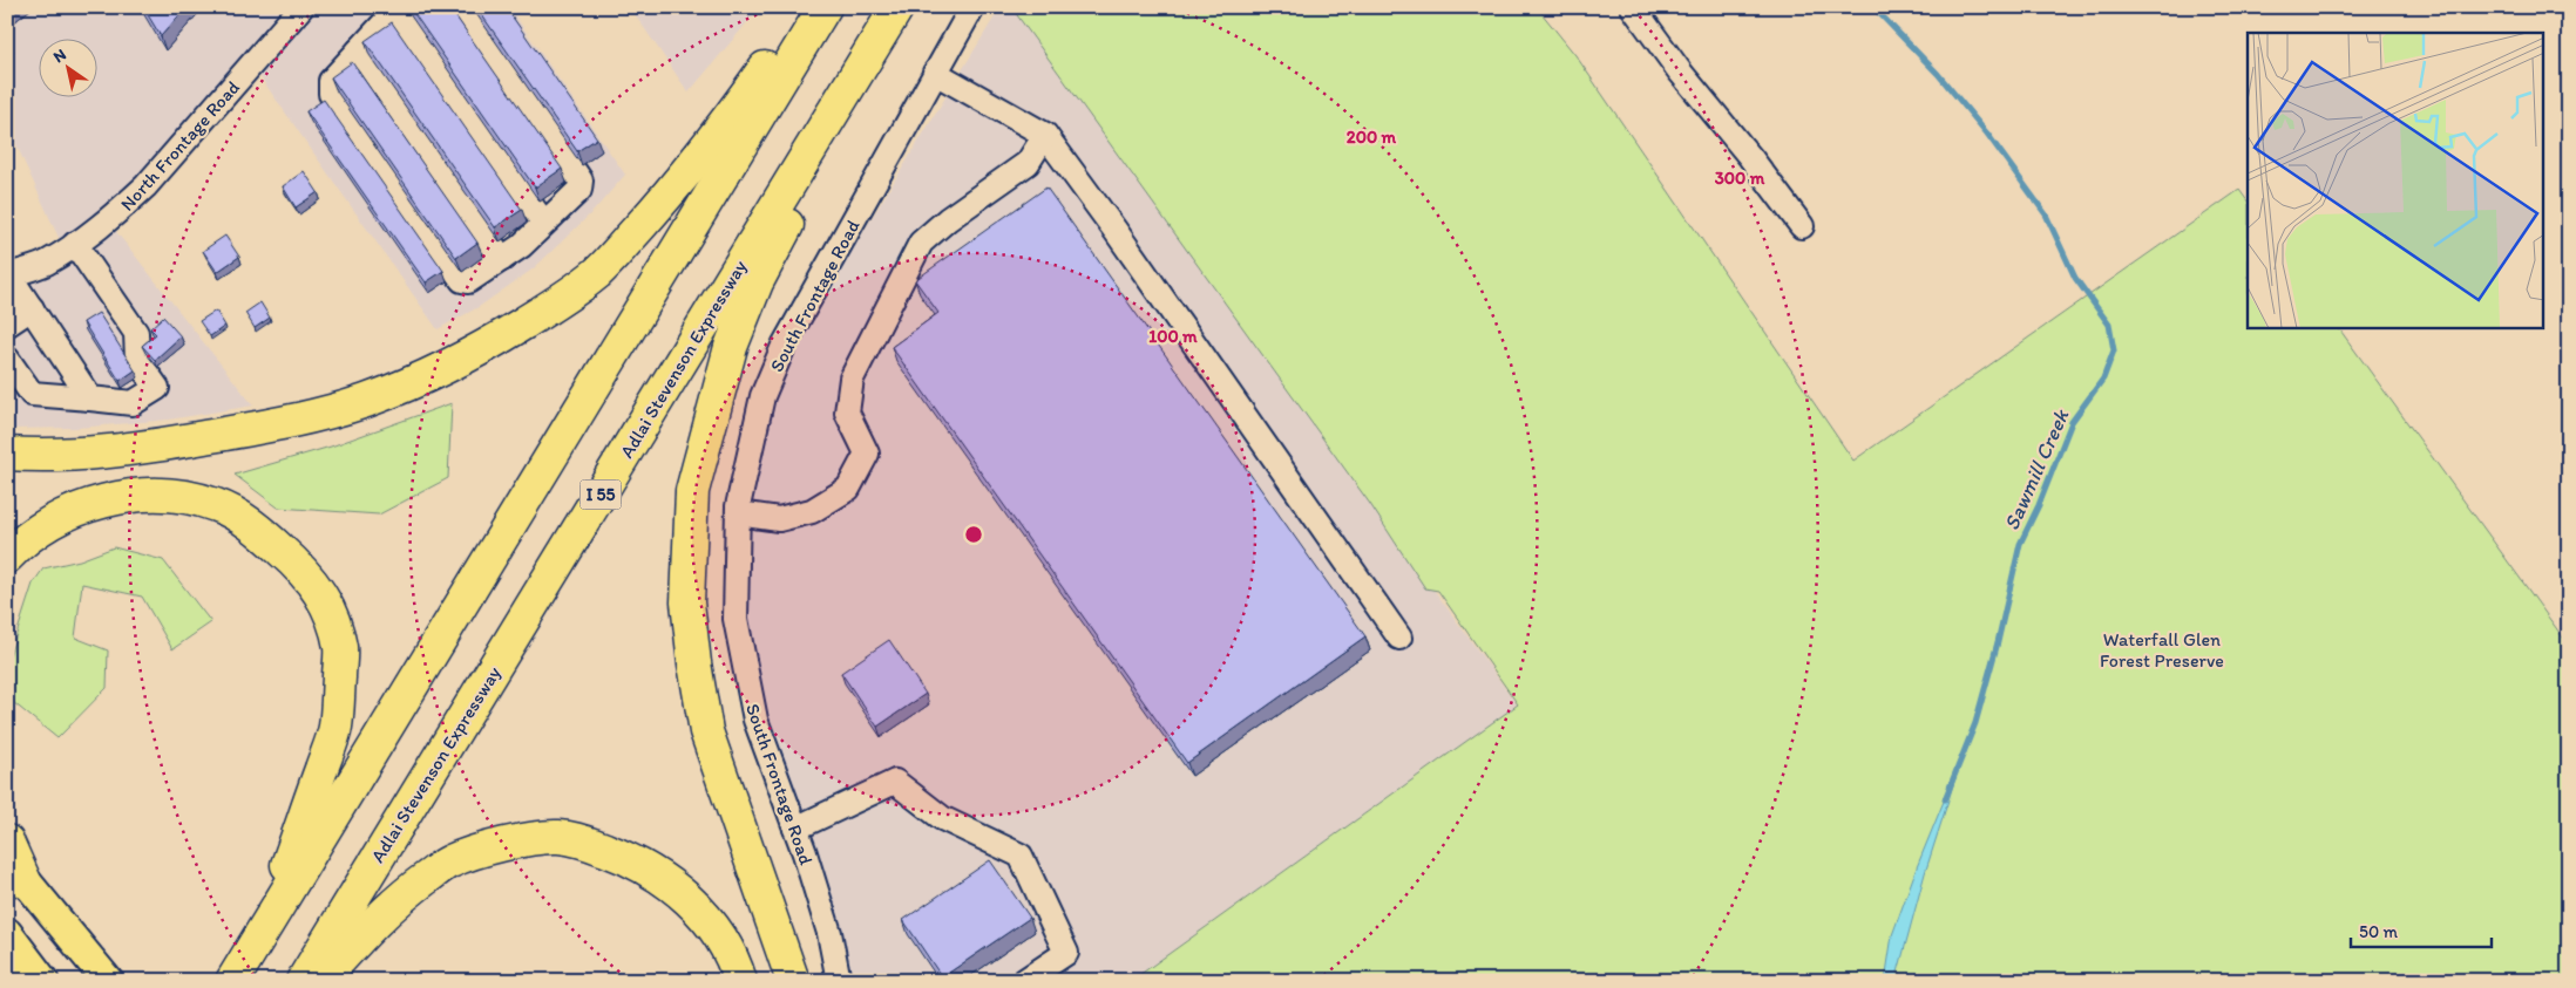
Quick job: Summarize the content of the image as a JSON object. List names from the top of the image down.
{
  "streets": {
    "highway": ["Adlai Stevenson Expressway", "I 55"],
    "street": ["North Frontage Road", "South Frontage Road"]
  },
  "water": ["Sawmill Creek"],
  "parks": ["Waterfall Glen Forest Preserve"],
  "scale_bar": "50 m",
  "north": "top left",
  "rings": ["200 m", "300 m", "100 m"]
}
